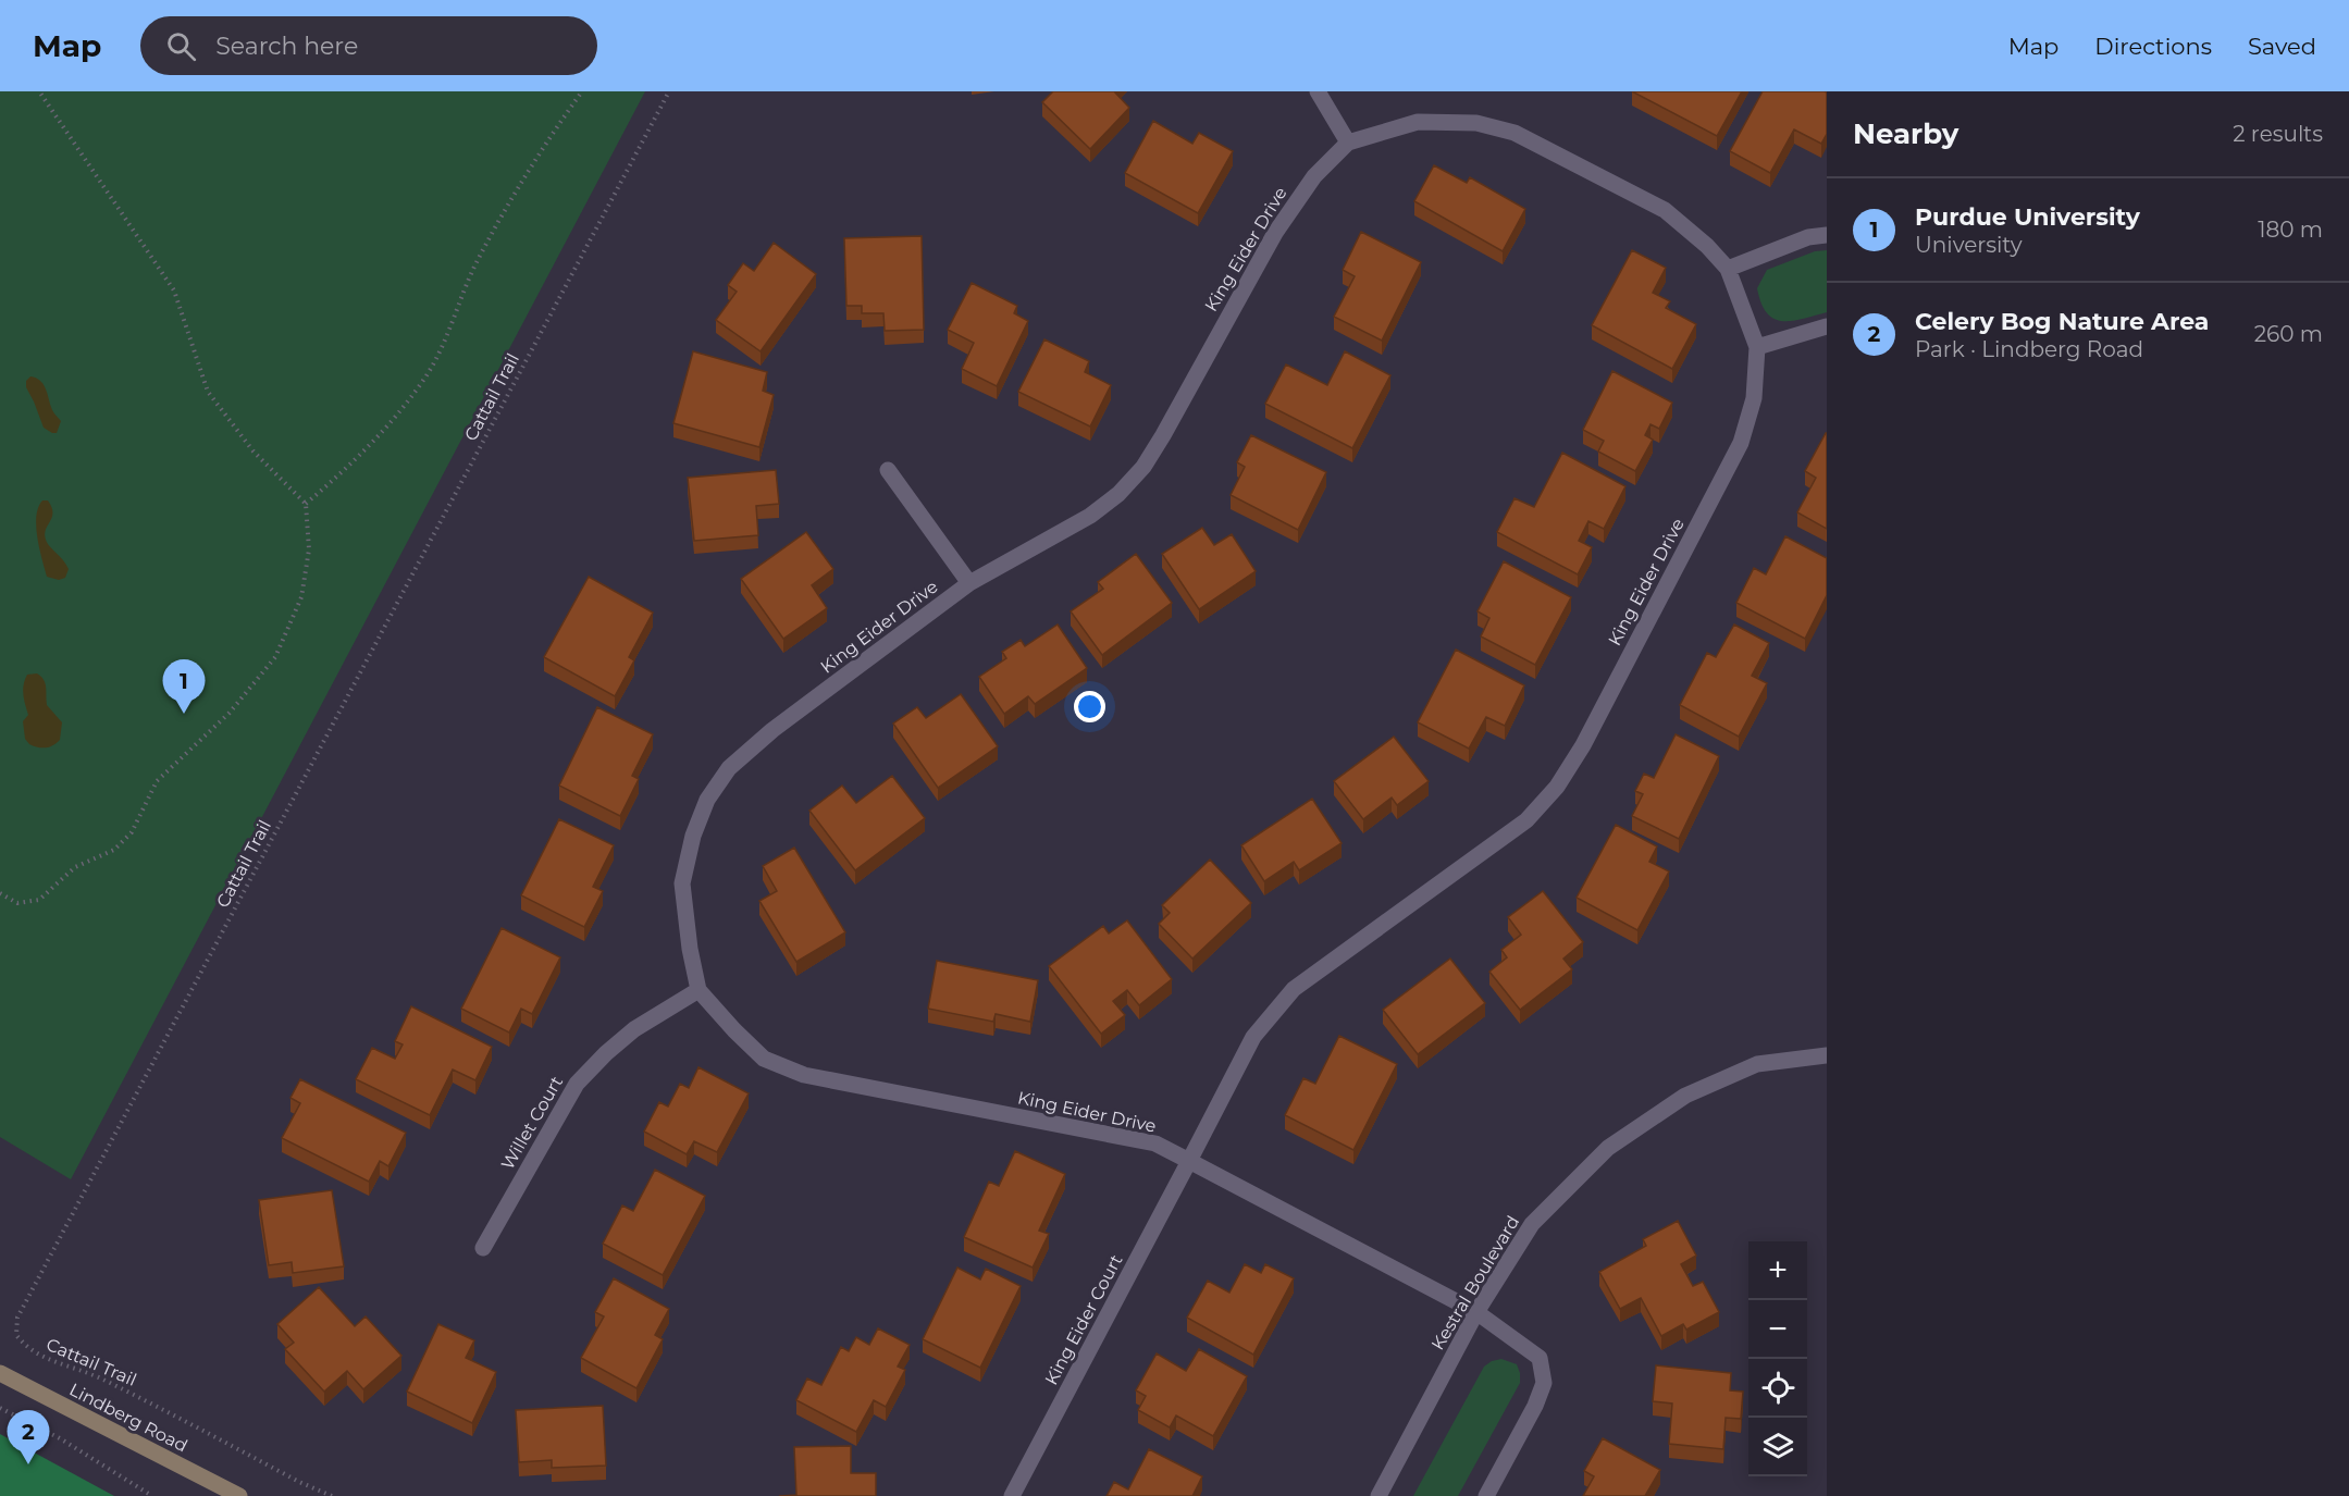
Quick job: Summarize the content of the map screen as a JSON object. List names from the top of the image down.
{
  "streets": {
    "main road": ["Lindberg Road"],
    "street": [
      "King Eider Drive",
      "Willet Court",
      "Kestral Boulevard",
      "King Eider Court"
    ],
    "path": ["Cattail Trail"]
  },
  "crossings": [
    ["King Eider Drive", "Willet Court"],
    ["King Eider Drive", "Kestral Boulevard"],
    ["King Eider Drive", "King Eider Court"]
  ],
  "page": {
    "header": "Map",
    "search": "Search here",
    "nav": ["Map", "Directions", "Saved"],
    "heading": ["Nearby", "2 results"],
    "list": [
      {
        "mark": "1",
        "name": "Purdue University",
        "note": "University",
        "value": "180 m"
      },
      {
        "mark": "2",
        "name": "Celery Bog Nature Area",
        "note": "Park · Lindberg Road",
        "value": "260 m"
      }
    ],
    "pins": ["1", "2"],
    "map_buttons": ["+", "−"]
  }
}
